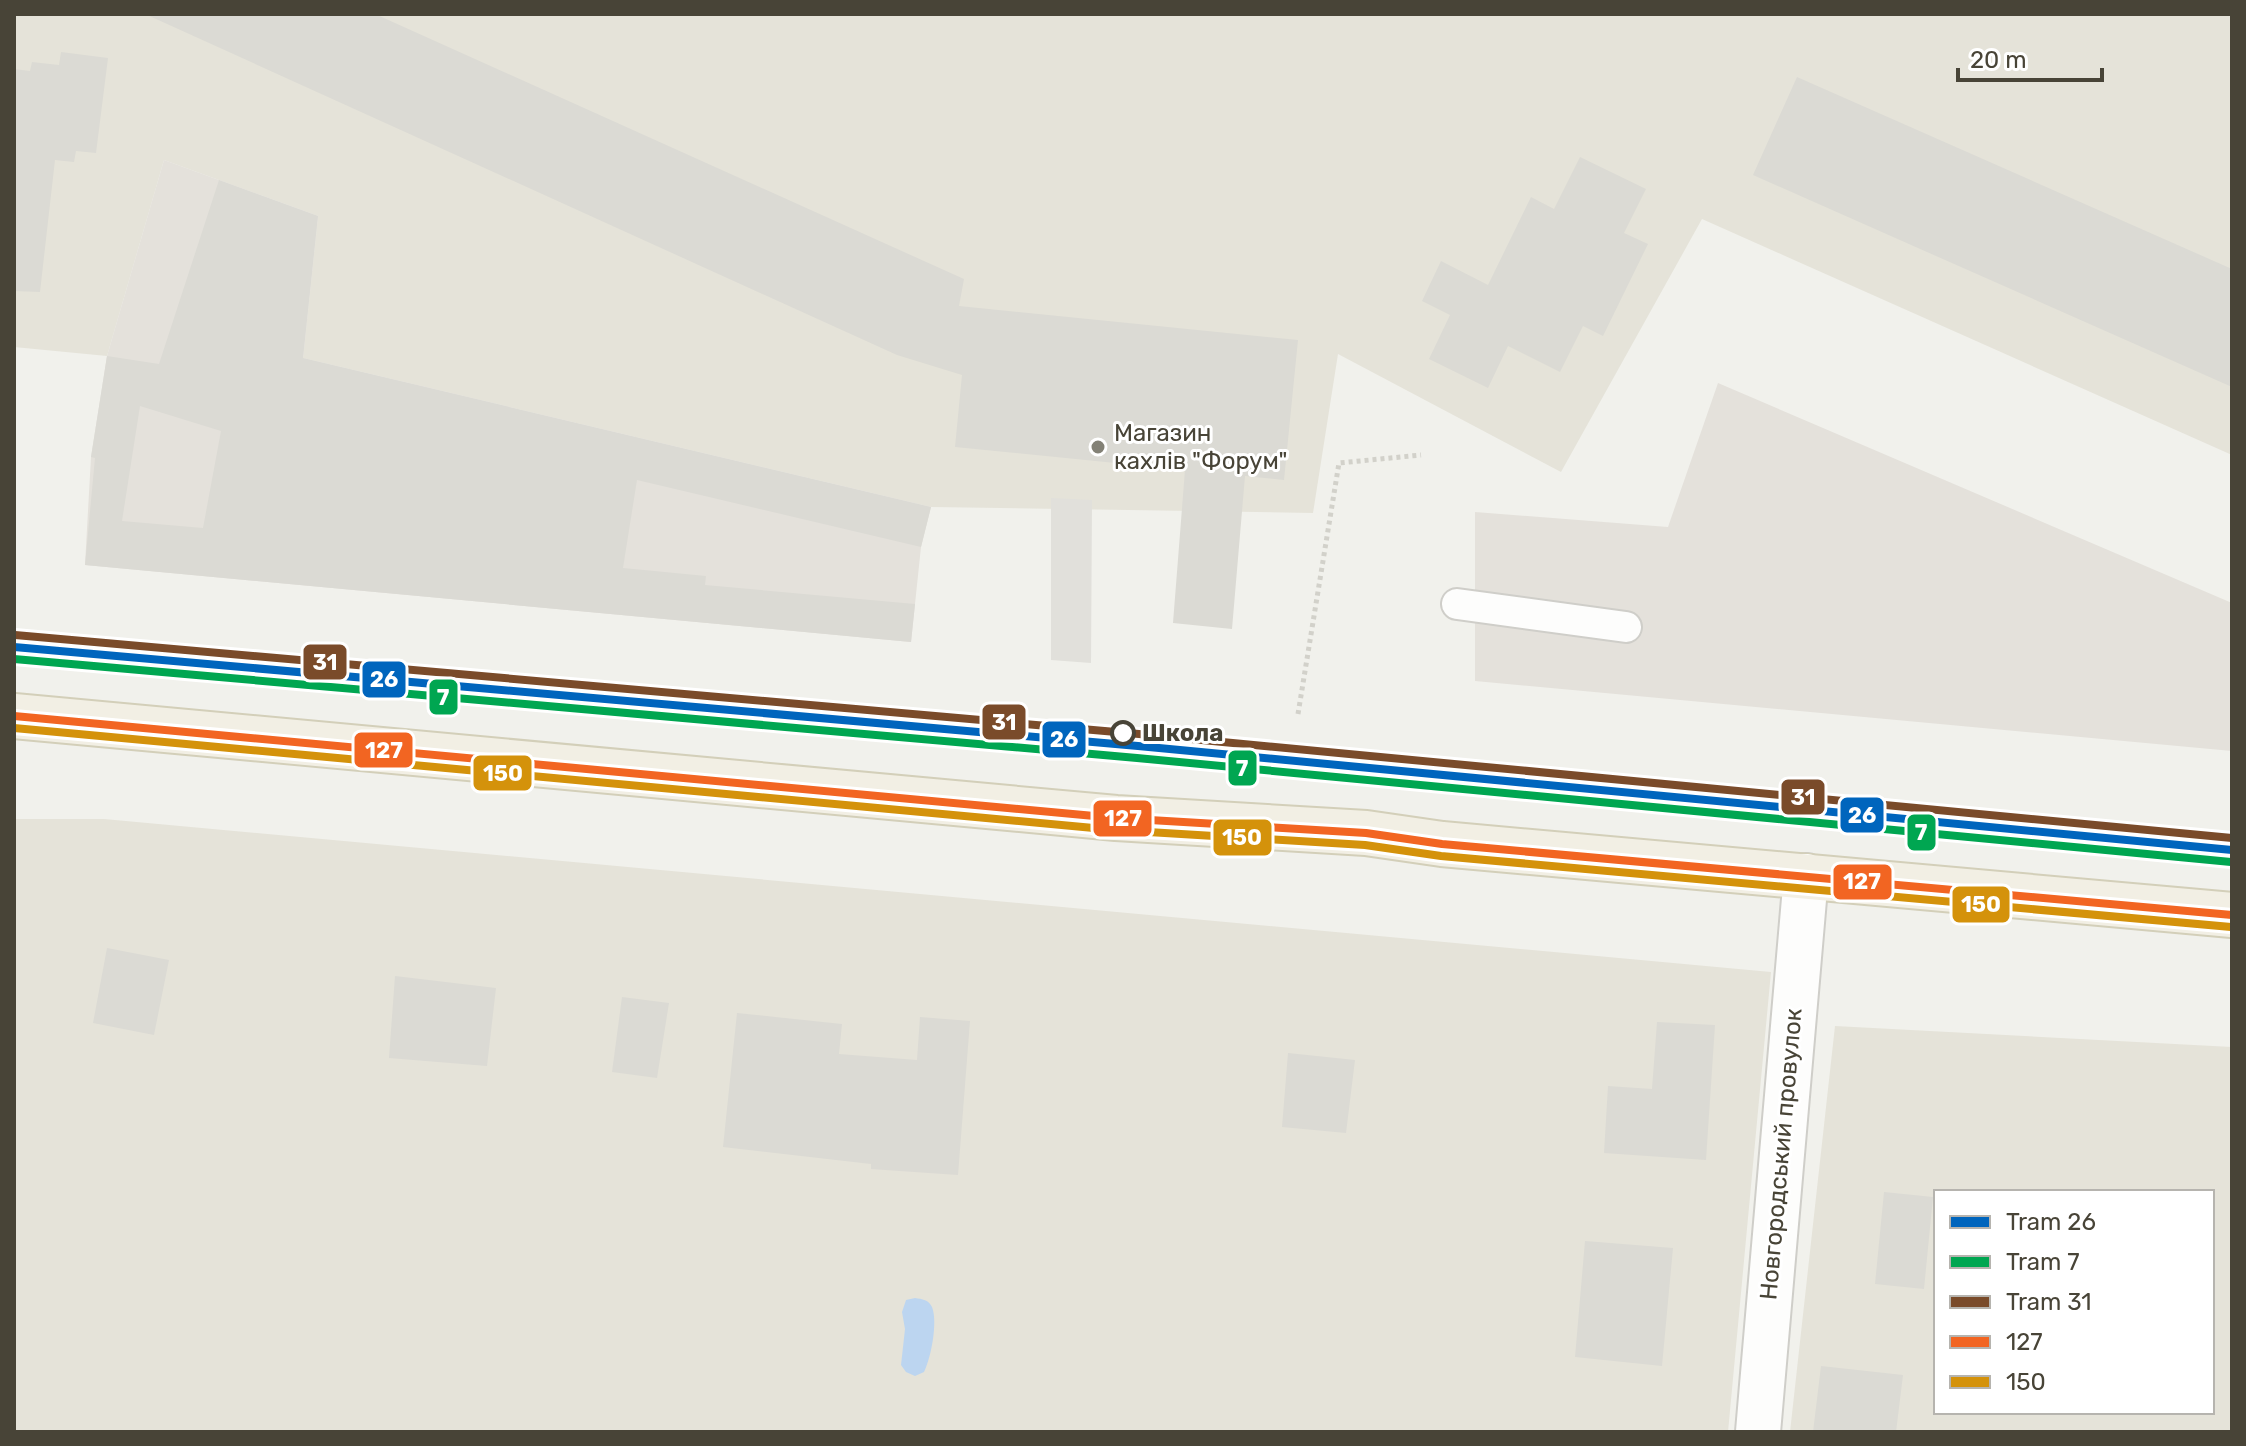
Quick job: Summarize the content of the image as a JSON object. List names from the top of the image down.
{
  "streets": {
    "street": ["Новгородський провулок"]
  },
  "places": ["Магазин кахлів \"Форум\"", "Школа"],
  "lines": [
    "tram line 31",
    "tram line 26",
    "tram line 7",
    "transit line 127",
    "transit line 150"
  ],
  "legend": [
    "Tram 26",
    "Tram 7",
    "Tram 31",
    "127",
    "150"
  ],
  "scale_bar": "20 m"
}
